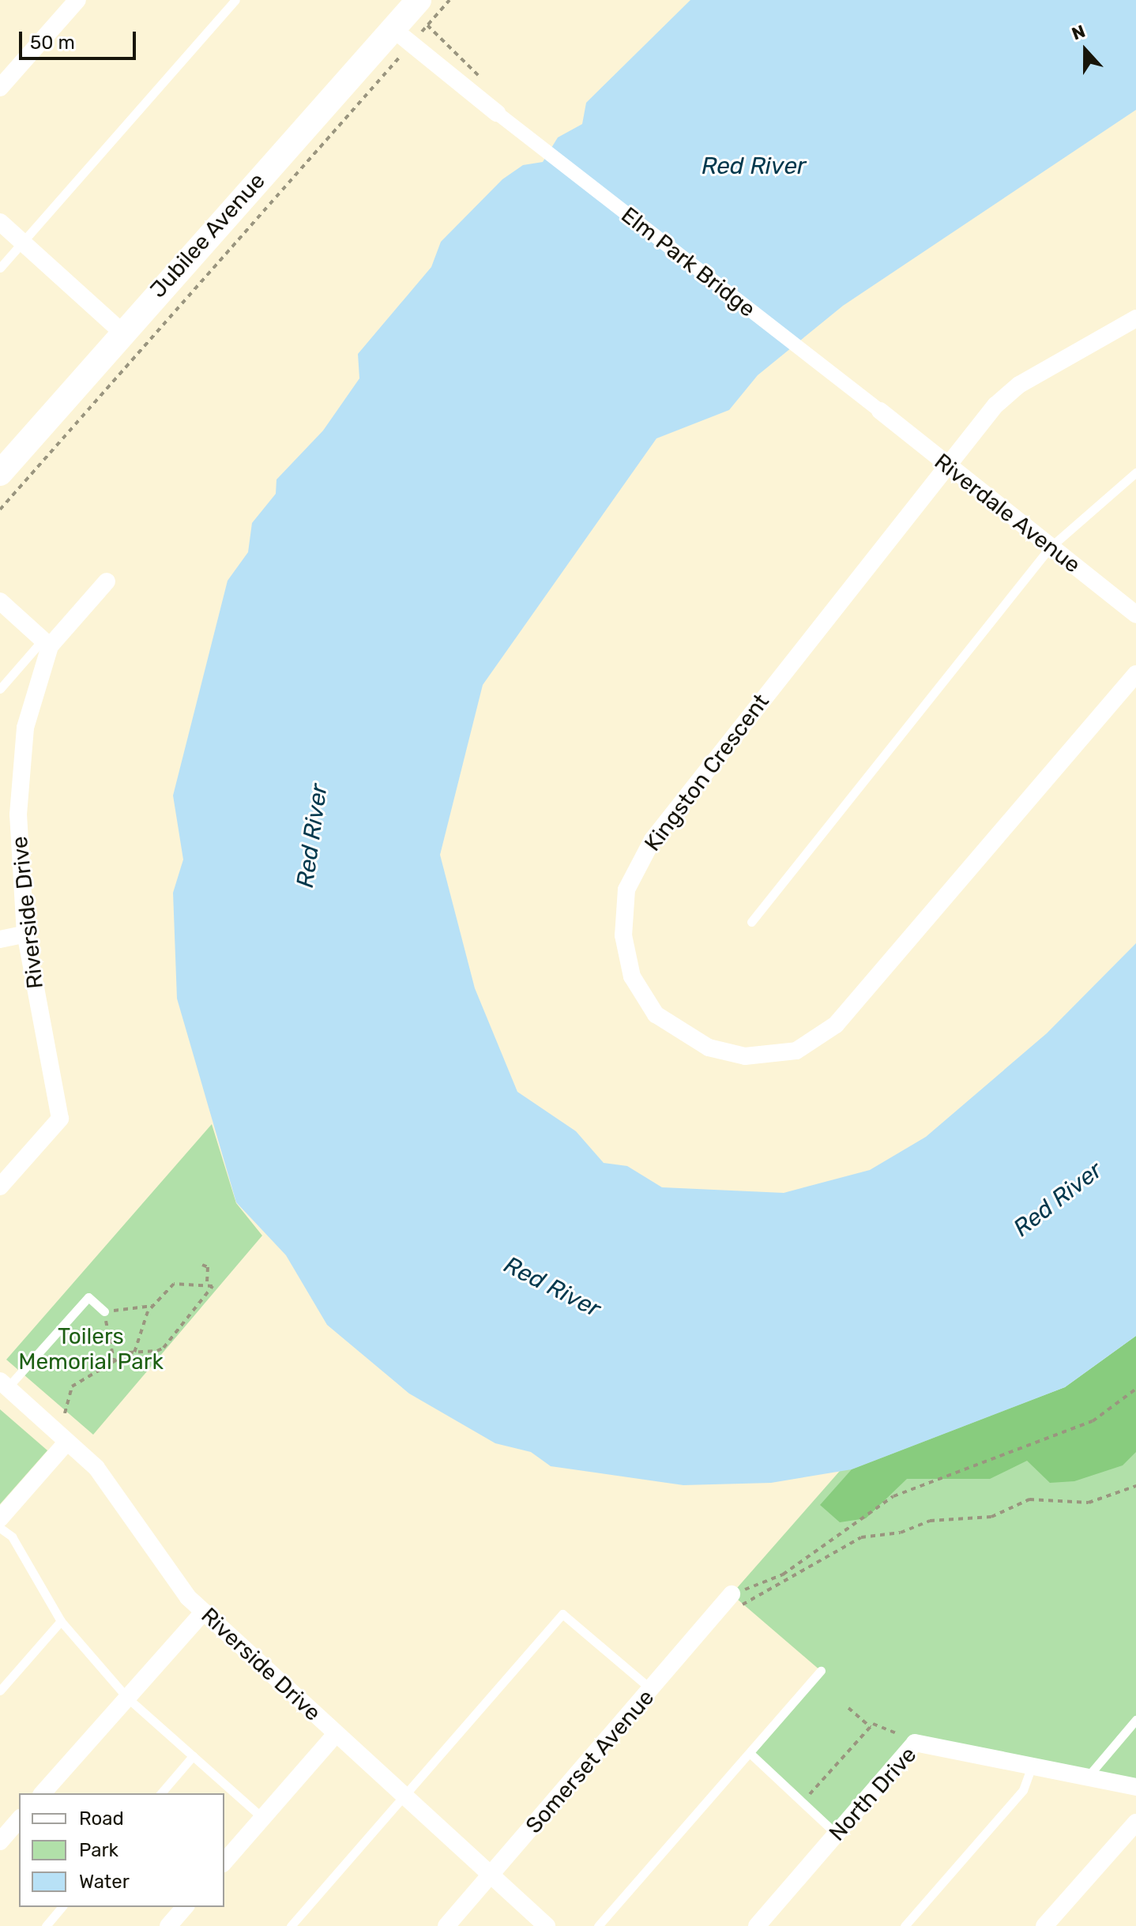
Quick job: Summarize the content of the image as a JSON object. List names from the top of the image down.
{
  "streets": {
    "main road": ["Jubilee Avenue"],
    "street": [
      "Elm Park Bridge",
      "Riverdale Avenue",
      "Kingston Crescent",
      "Riverside Drive",
      "Somerset Avenue",
      "North Drive"
    ]
  },
  "crossings": [
    ["Elm Park Bridge", "Riverdale Avenue"],
    ["Riverdale Avenue", "Kingston Crescent"],
    ["Riverside Drive", "Somerset Avenue"]
  ],
  "water": ["Red River"],
  "parks": ["Toilers Memorial Park"],
  "legend": ["Road", "Park", "Water"],
  "scale_bar": "50 m",
  "north": "top"
}
